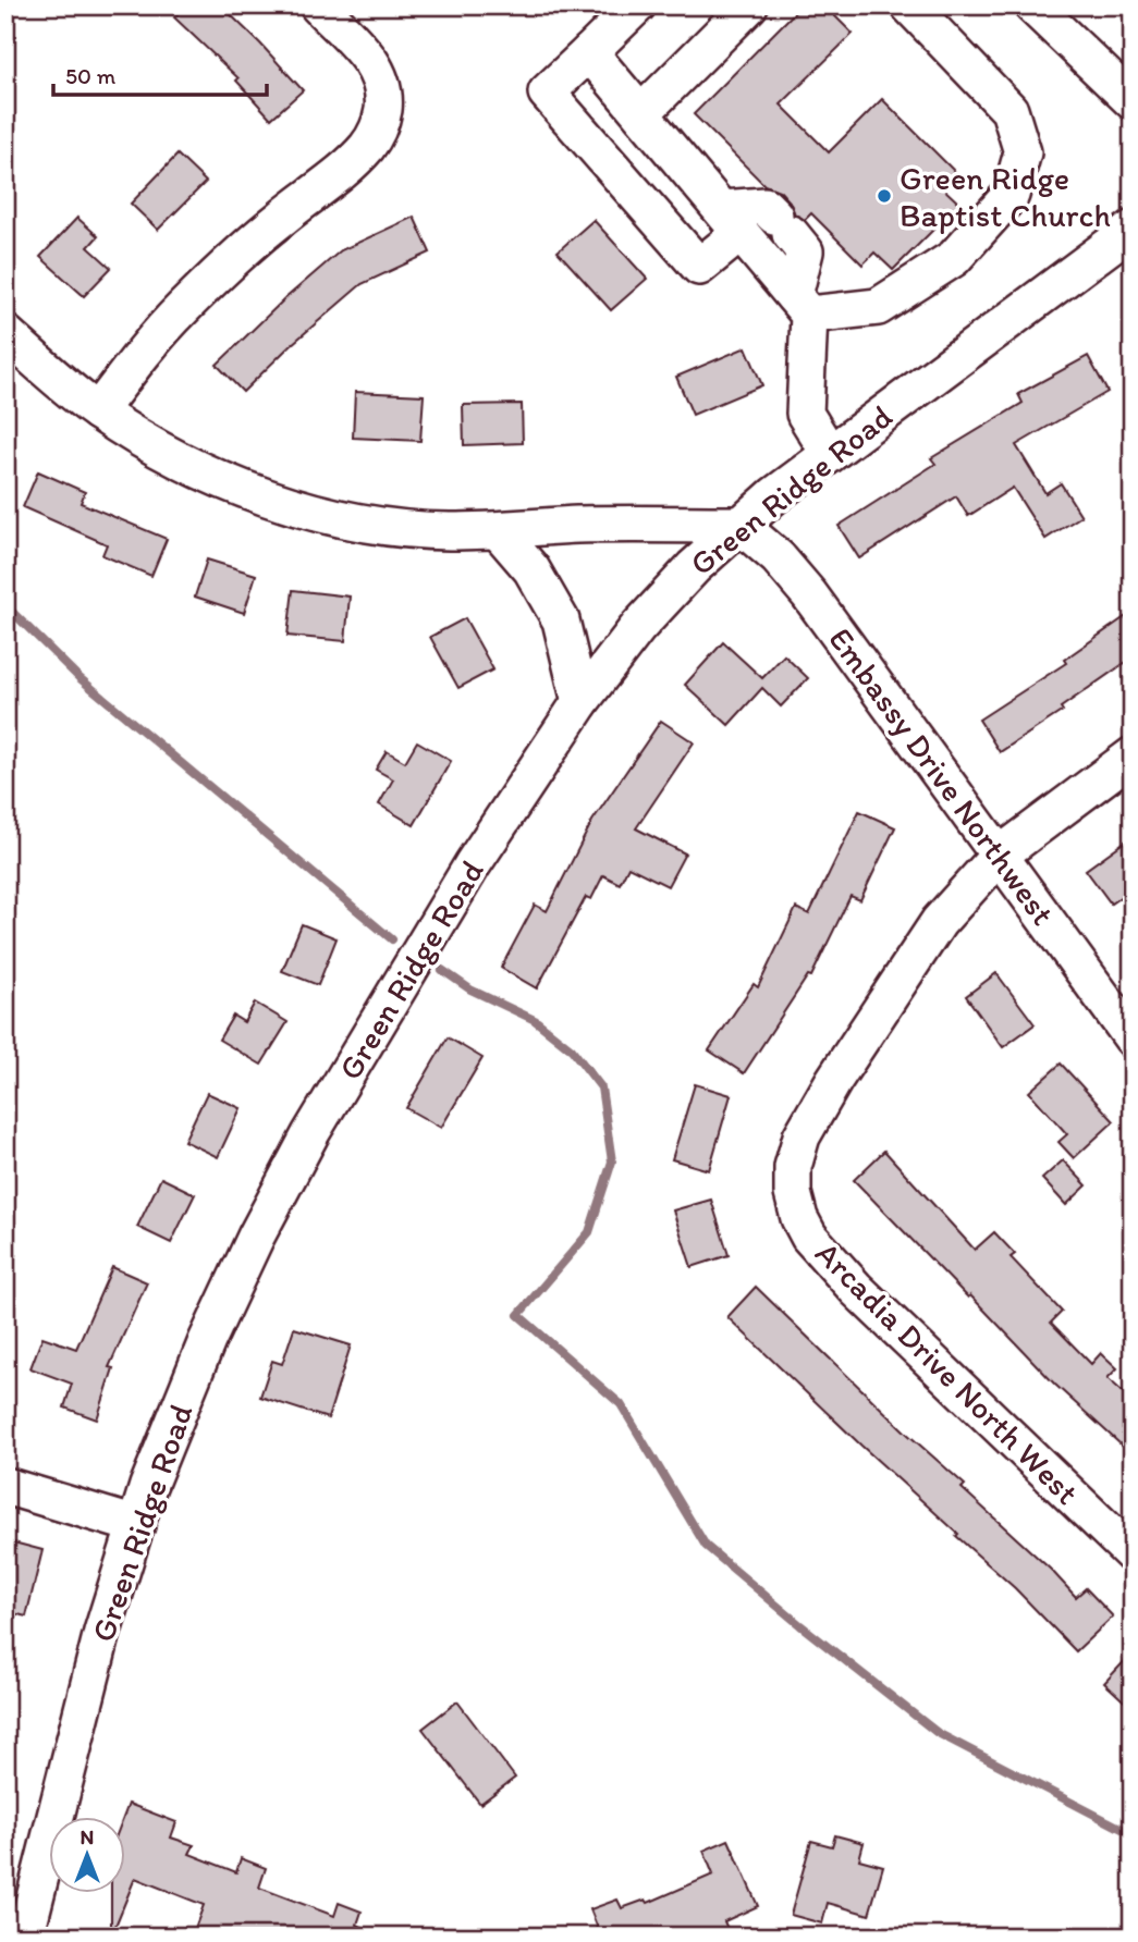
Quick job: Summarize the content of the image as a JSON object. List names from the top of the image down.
{
  "streets": {
    "street": ["Green Ridge Road", "Embassy Drive Northwest", "Arcadia Drive North West"]
  },
  "crossings": [
    ["Green Ridge Road", "Embassy Drive Northwest"],
    ["Embassy Drive Northwest", "Arcadia Drive North West"]
  ],
  "places": ["Green Ridge Baptist Church"],
  "scale_bar": "50 m",
  "north": "top"
}
